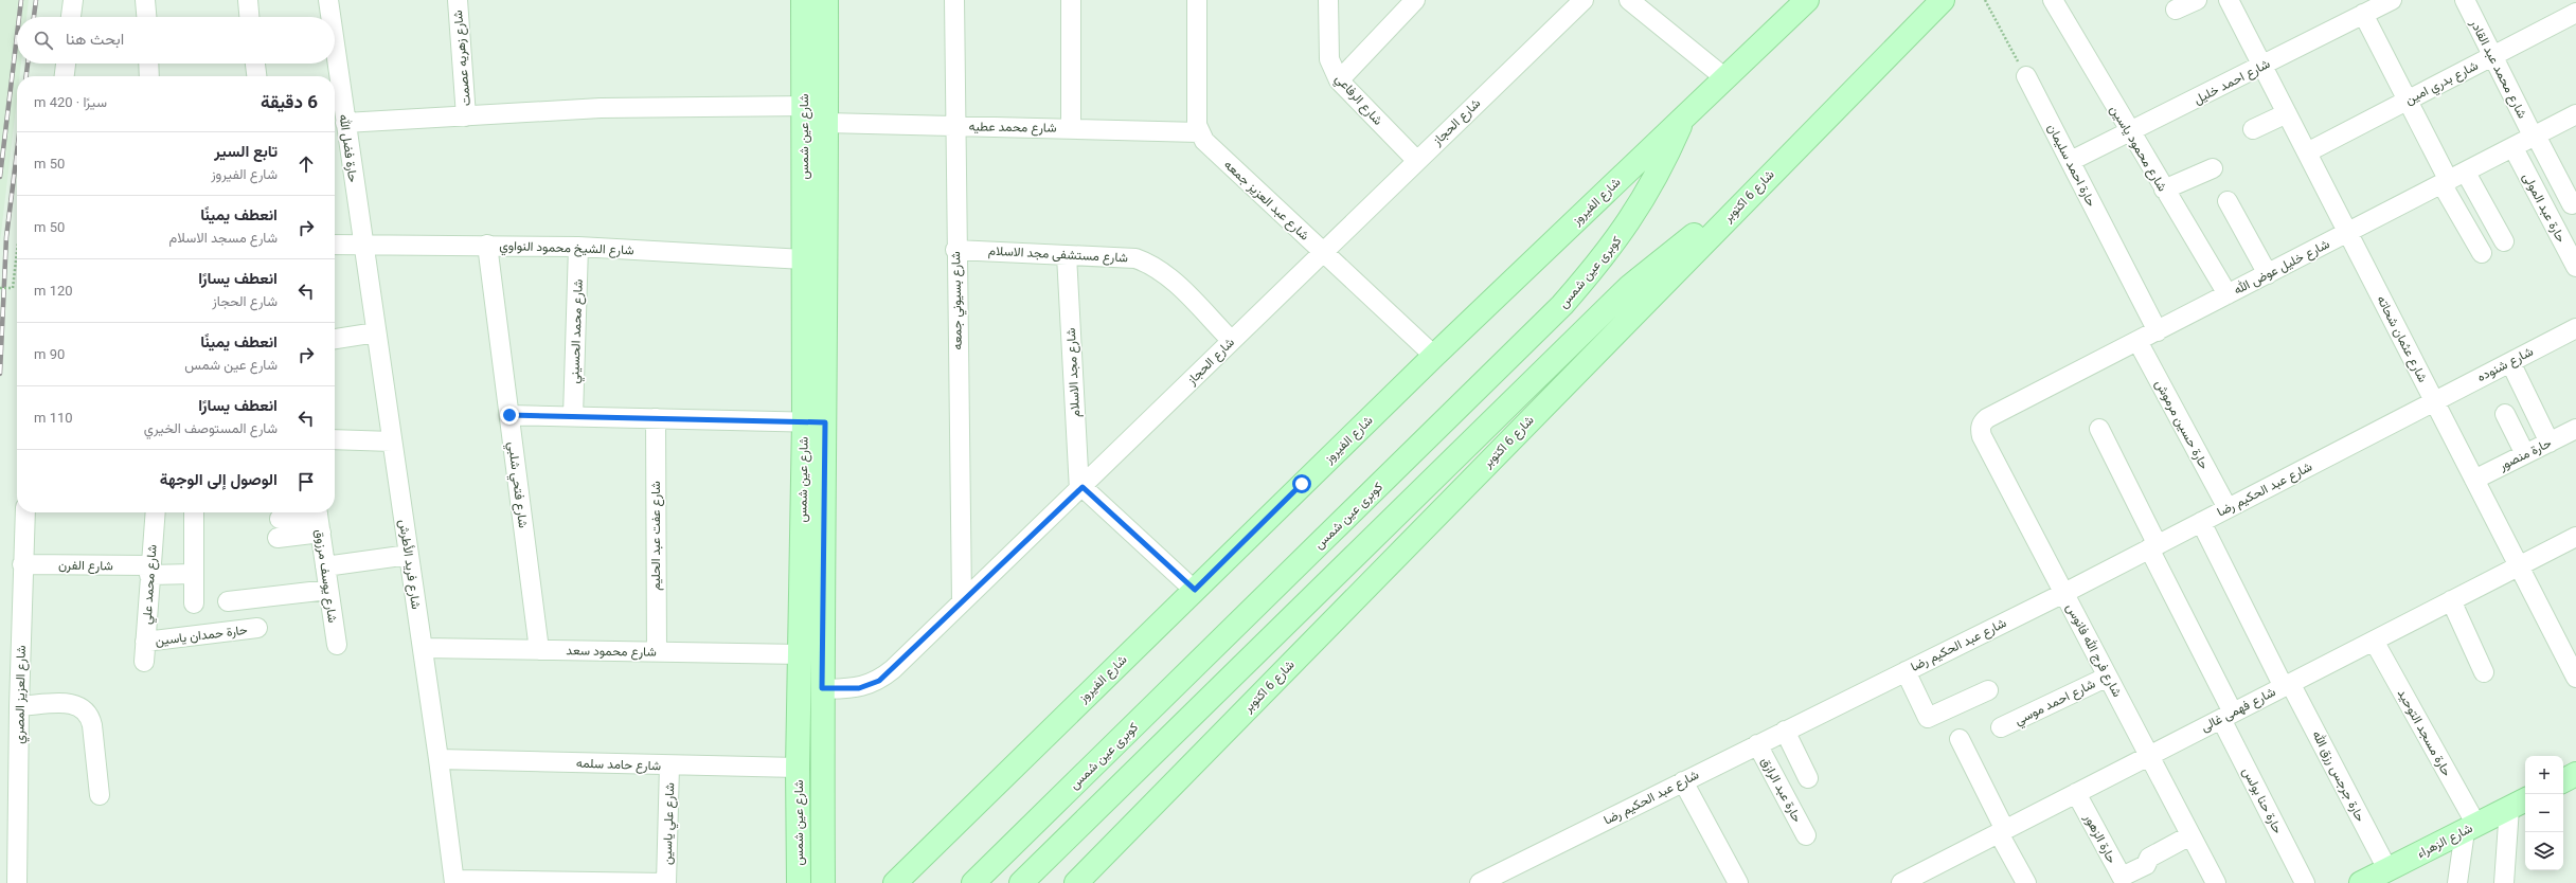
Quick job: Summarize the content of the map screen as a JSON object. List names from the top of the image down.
{
  "streets": {
    "main road": [
      "شارع عين شمس",
      "شارع 6 اكتوبر",
      "شارع الفيروز",
      "كوبرى عين شمس",
      "شارع الزهراء"
    ],
    "street": [
      "شارع زهريه عصمت",
      "شارع محمد عبد القادر",
      "شارع احمد خليل",
      "شارع بدري امين",
      "شارع الرفاعي",
      "شارع الحجاز",
      "شارع محمد عطيه",
      "حارة فضل الله",
      "شارع محمود ياسين",
      "حارة احمد سليمان",
      "شارع عبد العزيز جمعه",
      "حارة عبد المولى",
      "شارع الشيخ محمود النواوي",
      "شارع مستشفى مجد الاسلام",
      "شارع خليل عوض الله",
      "شارع بسيوني جمعه",
      "شارع محمد الحسيني",
      "شارع عثمان شحاته",
      "شارع شنوده",
      "شارع مجد الاسلام",
      "حارة حسين مرموش",
      "حارة منصور",
      "شارع فتحي شلبي",
      "شارع عبد الحكيم رضا",
      "شارع عفت عبد الحليم",
      "شارع فريد الأطرش",
      "شارع الفرن",
      "شارع يوسف مرزوق",
      "شارع محمد علي",
      "حارة حمدان ياسين",
      "شارع فرج الله فانوس",
      "شارع محمود سعد",
      "شارع العزيز المصري",
      "شارع احمد موسي",
      "شارع فهمى غالى",
      "حارة مسجد التوحيد",
      "شارع حامد سلمه",
      "حارة جرجس رزق الله",
      "حارة عبد الرازق",
      "حارة حنا بولس",
      "شارع علي ياسين",
      "حارة الزهور"
    ]
  },
  "crossings": [
    ["شارع زهريه عصمت", "شارع محمد عطيه"],
    ["شارع محمد عبد القادر", "شارع بدري امين"],
    ["شارع محمد عبد القادر", "شارع خليل عوض الله"],
    ["شارع احمد خليل", "شارع محمود ياسين"],
    ["شارع احمد خليل", "حارة احمد سليمان"],
    ["شارع احمد خليل", "شارع عثمان شحاته"],
    ["شارع بدري امين", "شارع عثمان شحاته"],
    ["شارع الرفاعي", "شارع الحجاز"],
    ["شارع الحجاز", "شارع عين شمس"],
    ["شارع الحجاز", "شارع عبد العزيز جمعه"],
    ["شارع الحجاز", "شارع مستشفى مجد الاسلام"],
    ["شارع الحجاز", "شارع بسيوني جمعه"],
    ["شارع الحجاز", "شارع مجد الاسلام"],
    ["شارع محمد عطيه", "شارع عين شمس"],
    ["شارع محمد عطيه", "حارة فضل الله"],
    ["شارع محمد عطيه", "شارع عبد العزيز جمعه"],
    ["شارع محمد عطيه", "شارع بسيوني جمعه"],
    ["شارع عين شمس", "شارع الشيخ محمود النواوي"],
    ["شارع عين شمس", "شارع محمود سعد"],
    ["شارع عين شمس", "شارع حامد سلمه"],
    ["حارة فضل الله", "شارع الشيخ محمود النواوي"],
    ["حارة فضل الله", "شارع فريد الأطرش"],
    ["شارع محمود ياسين", "شارع خليل عوض الله"],
    ["حارة احمد سليمان", "شارع خليل عوض الله"],
    ["شارع عبد العزيز جمعه", "شارع الفيروز"],
    ["شارع الفيروز", "كوبرى عين شمس"],
    ["حارة عبد المولى", "شارع خليل عوض الله"],
    ["شارع الشيخ محمود النواوي", "شارع محمد الحسيني"],
    ["شارع الشيخ محمود النواوي", "شارع فتحي شلبي"],
    ["شارع الشيخ محمود النواوي", "شارع فريد الأطرش"],
    ["شارع مستشفى مجد الاسلام", "شارع بسيوني جمعه"],
    ["شارع مستشفى مجد الاسلام", "شارع مجد الاسلام"],
    ["شارع خليل عوض الله", "شارع عثمان شحاته"],
    ["شارع خليل عوض الله", "حارة حسين مرموش"],
    ["شارع خليل عوض الله", "شارع فرج الله فانوس"],
    ["شارع عثمان شحاته", "شارع شنوده"],
    ["شارع عثمان شحاته", "حارة منصور"],
    ["شارع عثمان شحاته", "شارع عبد الحكيم رضا"],
    ["شارع عثمان شحاته", "شارع فهمى غالى"],
    ["شارع شنوده", "شارع عبد الحكيم رضا"],
    ["حارة حسين مرموش", "شارع عبد الحكيم رضا"],
    ["شارع فتحي شلبي", "شارع محمود سعد"],
    ["شارع عبد الحكيم رضا", "شارع فرج الله فانوس"],
    ["شارع عبد الحكيم رضا", "حارة جرجس رزق الله"],
    ["شارع عبد الحكيم رضا", "حارة عبد الرازق"],
    ["شارع عبد الحكيم رضا", "حارة حنا بولس"],
    ["شارع عفت عبد الحليم", "شارع محمود سعد"],
    ["شارع فريد الأطرش", "شارع محمود سعد"],
    ["شارع فريد الأطرش", "شارع حامد سلمه"],
    ["شارع الفرن", "شارع محمد علي"],
    ["شارع الفرن", "شارع العزيز المصري"],
    ["شارع محمد علي", "حارة حمدان ياسين"],
    ["شارع فرج الله فانوس", "شارع احمد موسي"],
    ["شارع فرج الله فانوس", "شارع فهمى غالى"],
    ["شارع فرج الله فانوس", "حارة الزهور"],
    ["شارع فهمى غالى", "حارة مسجد التوحيد"],
    ["شارع فهمى غالى", "حارة جرجس رزق الله"],
    ["شارع فهمى غالى", "حارة حنا بولس"],
    ["شارع فهمى غالى", "حارة الزهور"],
    ["حارة مسجد التوحيد", "شارع الزهراء"],
    ["شارع حامد سلمه", "شارع علي ياسين"],
    ["حارة جرجس رزق الله", "شارع الزهراء"]
  ],
  "page": {
    "search": "ابحث هنا",
    "heading": ["6 دقيقة", "سيرًا · 420 m"],
    "list": [
      ["تابع السير", "شارع الفيروز", "50 m"],
      ["انعطف يمينًا", "شارع مسجد الاسلام", "50 m"],
      ["انعطف يسارًا", "شارع الحجاز", "120 m"],
      ["انعطف يمينًا", "شارع عين شمس", "90 m"],
      ["انعطف يسارًا", "شارع المستوصف الخيري", "110 m"],
      "الوصول إلى الوجهة"
    ],
    "map_buttons": ["+", "−"]
  }
}
